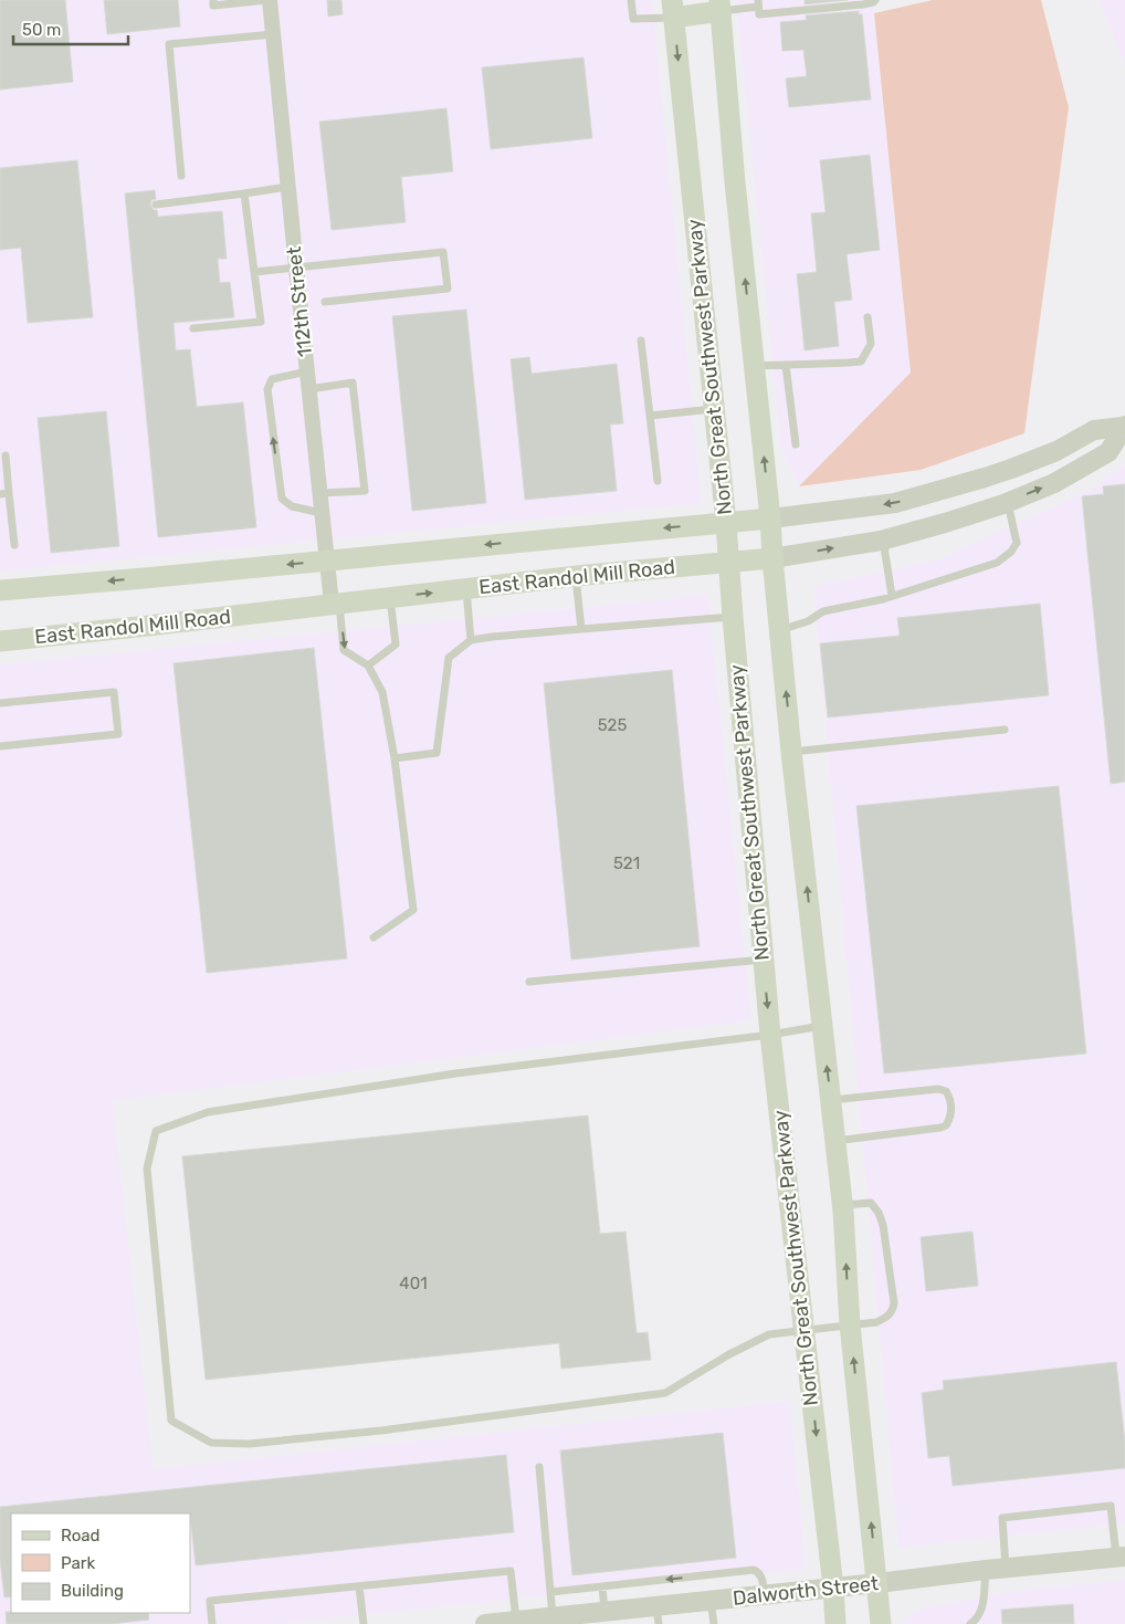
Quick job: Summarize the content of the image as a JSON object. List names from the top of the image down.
{
  "streets": {
    "main road": ["North Great Southwest Parkway", "East Randol Mill Road"],
    "street": ["112th Street", "Dalworth Street"]
  },
  "crossings": [
    ["112th Street", "East Randol Mill Road"],
    ["North Great Southwest Parkway", "East Randol Mill Road"],
    ["North Great Southwest Parkway", "Dalworth Street"]
  ],
  "house_numbers": ["525", "521", "401"],
  "legend": ["Road", "Park", "Building"],
  "scale_bar": "50 m"
}
